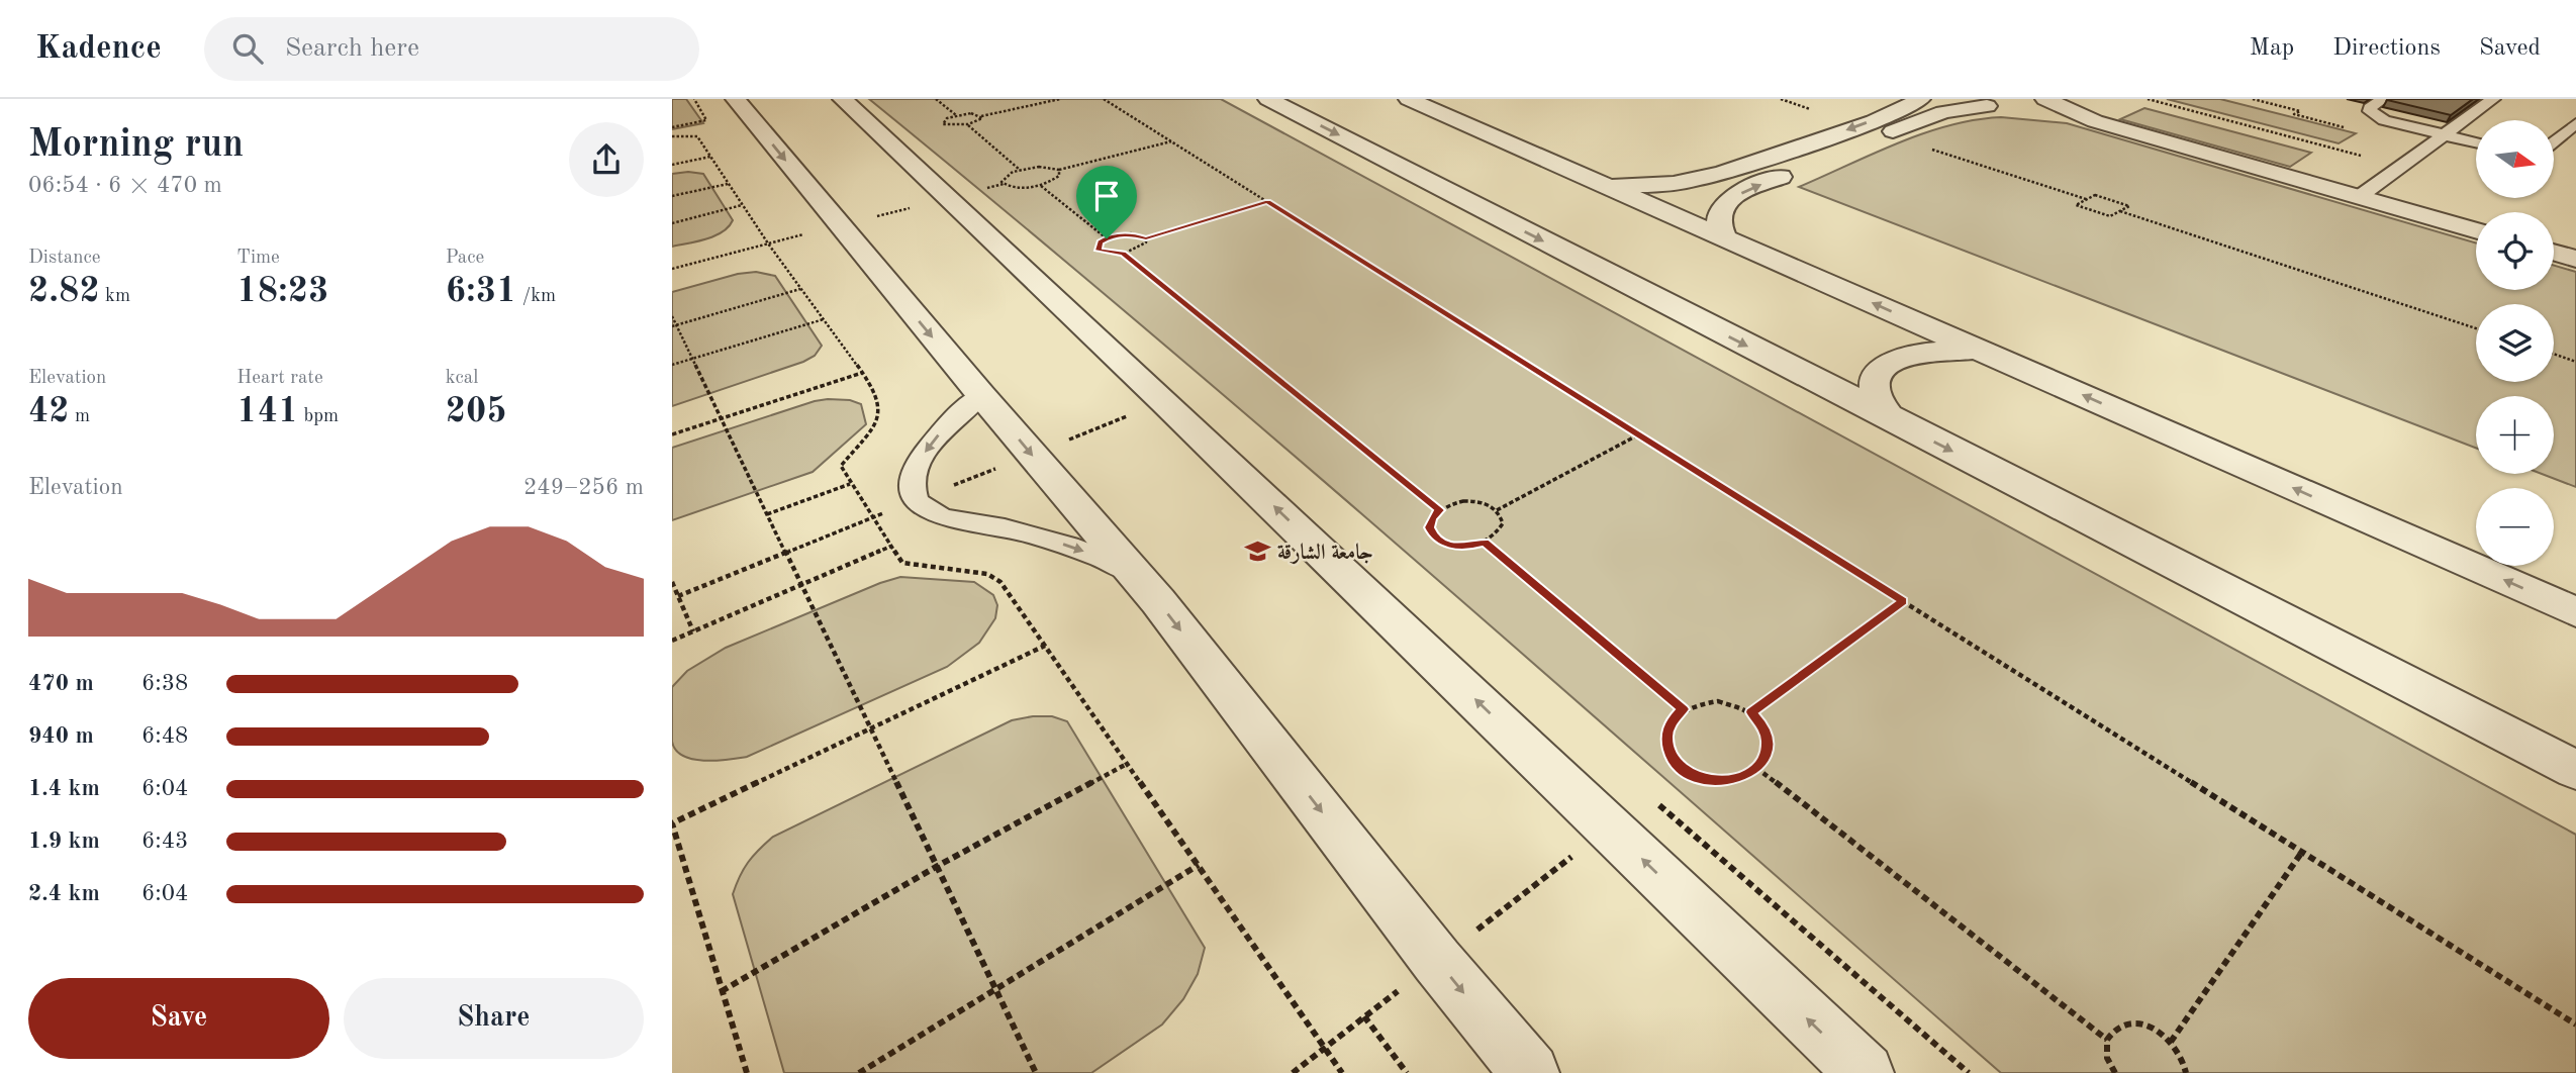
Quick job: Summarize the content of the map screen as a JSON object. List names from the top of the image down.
{
  "places": {
    "school or university": ["جامعة الشارقة"]
  },
  "north": "right",
  "page": {
    "header": "Kadence",
    "search": "Search here",
    "nav": ["Map", "Directions", "Saved"],
    "heading": ["Morning run", "06:54 · 6 × 470 m"],
    "map_buttons": ["+", "−"],
    "stats": [
      ["Distance", "2.82 km"],
      ["Time", "18:23"],
      ["Pace", "6:31 /km"],
      ["Elevation", "42 m"],
      ["Heart rate", "141 bpm"],
      ["kcal", "205"]
    ],
    "chart": ["Elevation", "249–256 m"],
    "list": [
      {
        "name": "470 m",
        "note": "6:38"
      },
      {
        "name": "940 m",
        "note": "6:48"
      },
      {
        "name": "1.4 km",
        "note": "6:04"
      },
      {
        "name": "1.9 km",
        "note": "6:43"
      },
      {
        "name": "2.4 km",
        "note": "6:04"
      }
    ],
    "buttons": ["Save", "Share"]
  }
}
